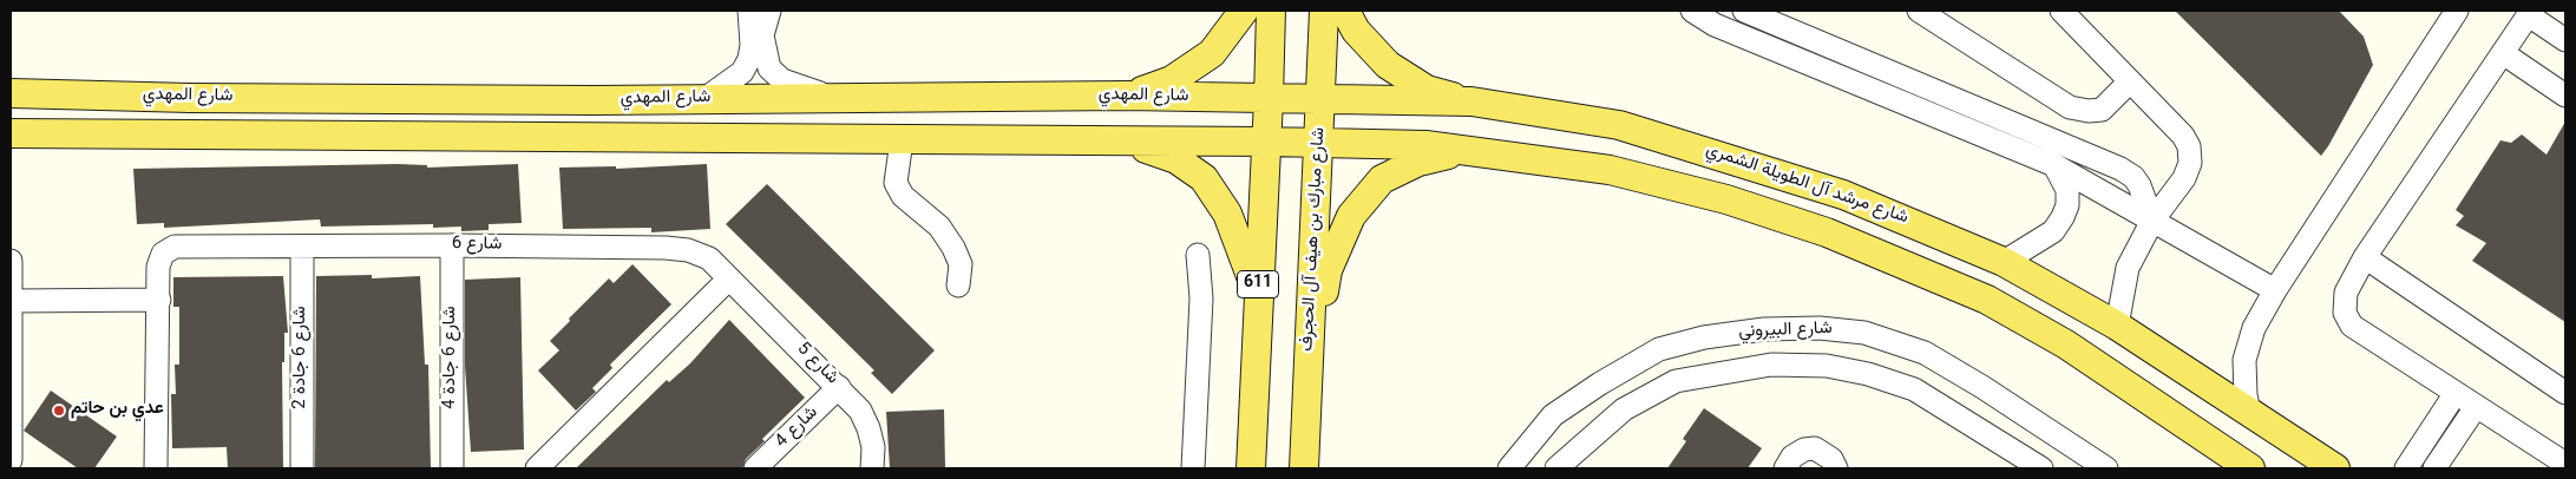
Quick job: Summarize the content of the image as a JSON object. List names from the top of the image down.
{
  "streets": {
    "main road": [
      "شارع المهدي",
      "شارع مرشد آل الطويلة الشمري",
      "شارع مبارك بن هيف آل الحجرف",
      "611"
    ],
    "street": [
      "شارع 6",
      "شارع البيروني",
      "شارع 6 جادة 2",
      "شارع 6 جادة 4",
      "شارع 5",
      "شارع 4"
    ]
  },
  "crossings": [
    ["شارع المهدي", "شارع مرشد آل الطويلة الشمري"],
    ["شارع المهدي", "شارع مبارك بن هيف آل الحجرف"],
    ["شارع المهدي", "611"],
    ["شارع مرشد آل الطويلة الشمري", "شارع مبارك بن هيف آل الحجرف"],
    ["شارع 6", "شارع 6 جادة 2"],
    ["شارع 6", "شارع 6 جادة 4"],
    ["شارع 6", "شارع 5"],
    ["شارع 5", "شارع 4"]
  ],
  "places": ["عدي بن حاتم"]
}
